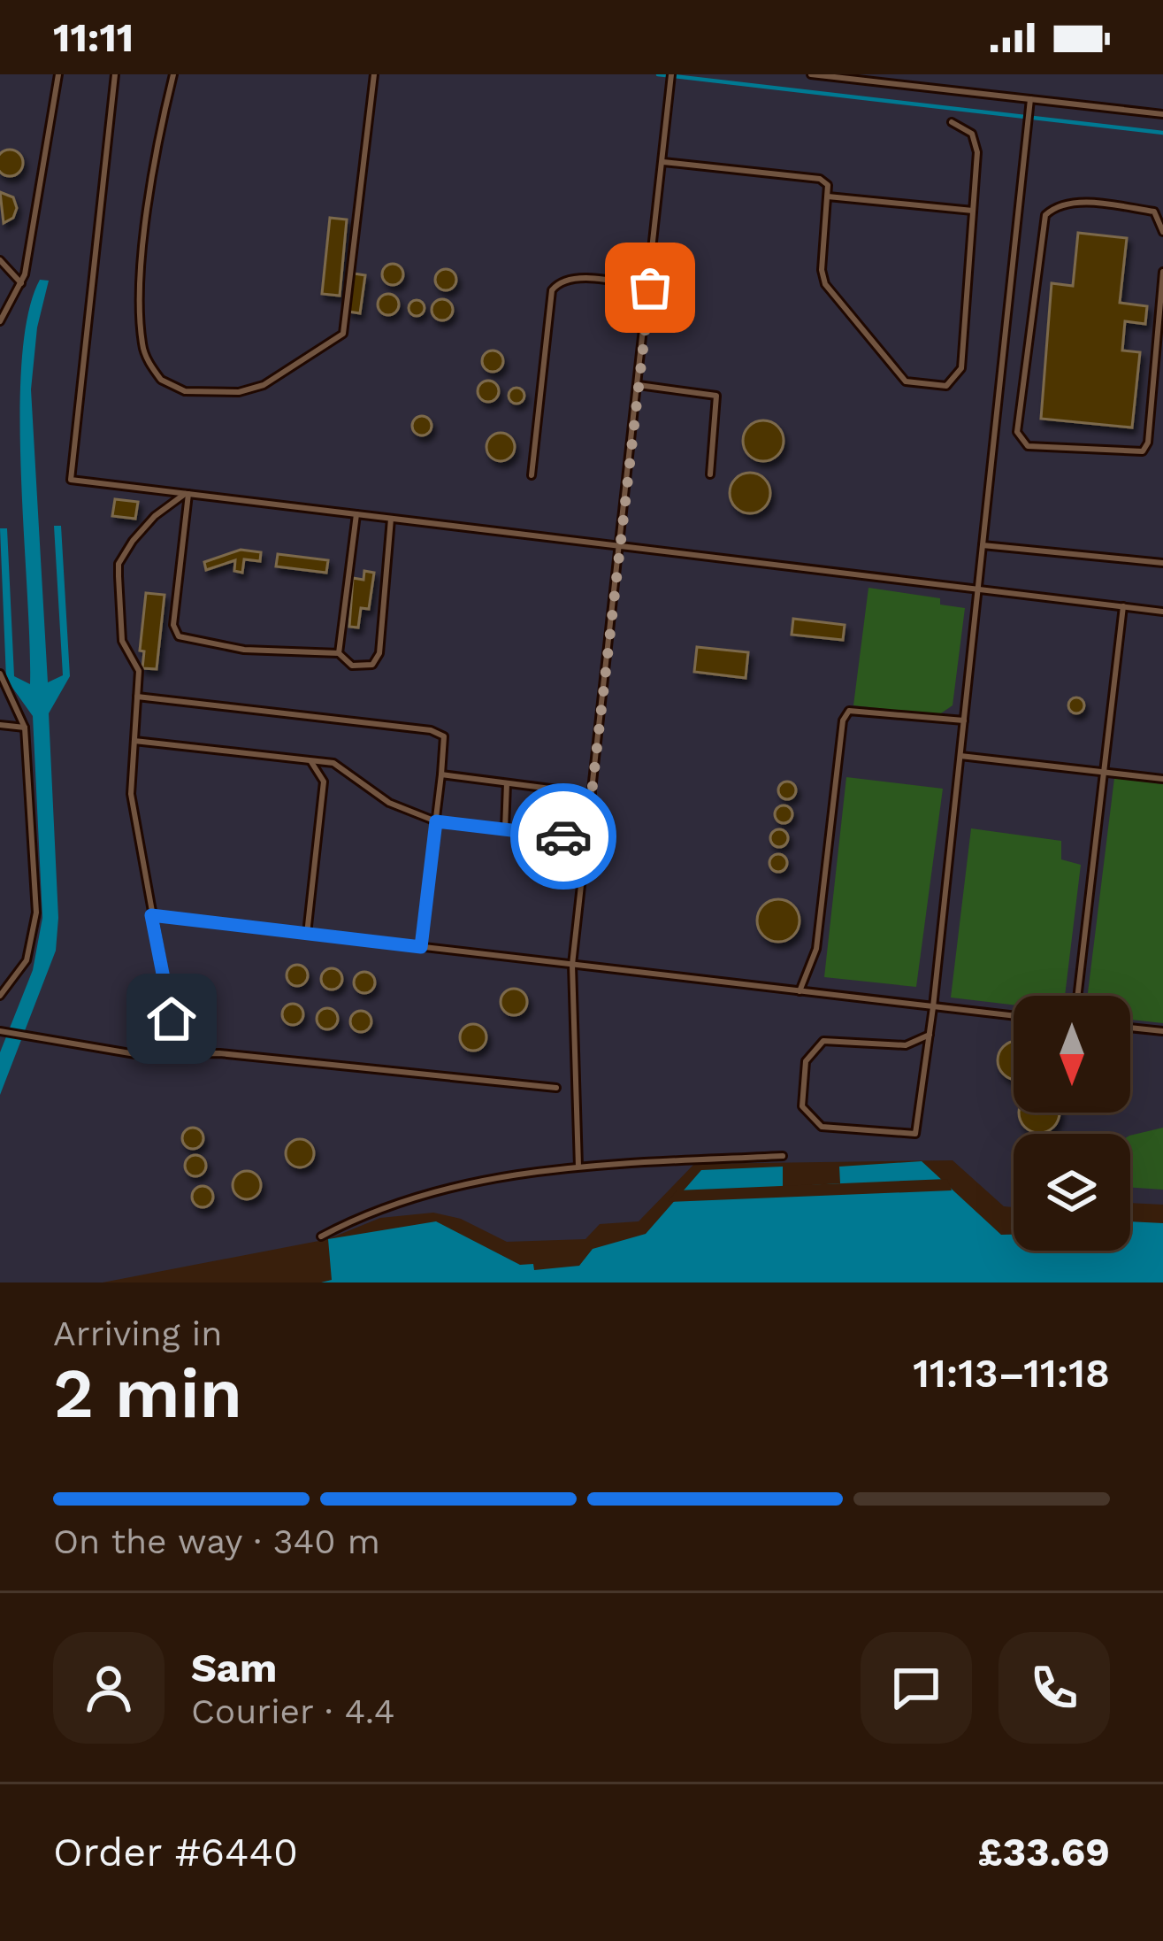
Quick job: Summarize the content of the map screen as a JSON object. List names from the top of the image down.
{
  "north": "bottom",
  "page": {
    "status": "11:11",
    "heading": ["2 min", "Arriving in", "11:13–11:18"],
    "panel": [
      "Sam",
      "Courier · 4.4",
      "Order #6440",
      "£33.69"
    ],
    "bar": "On the way · 340 m"
  }
}
